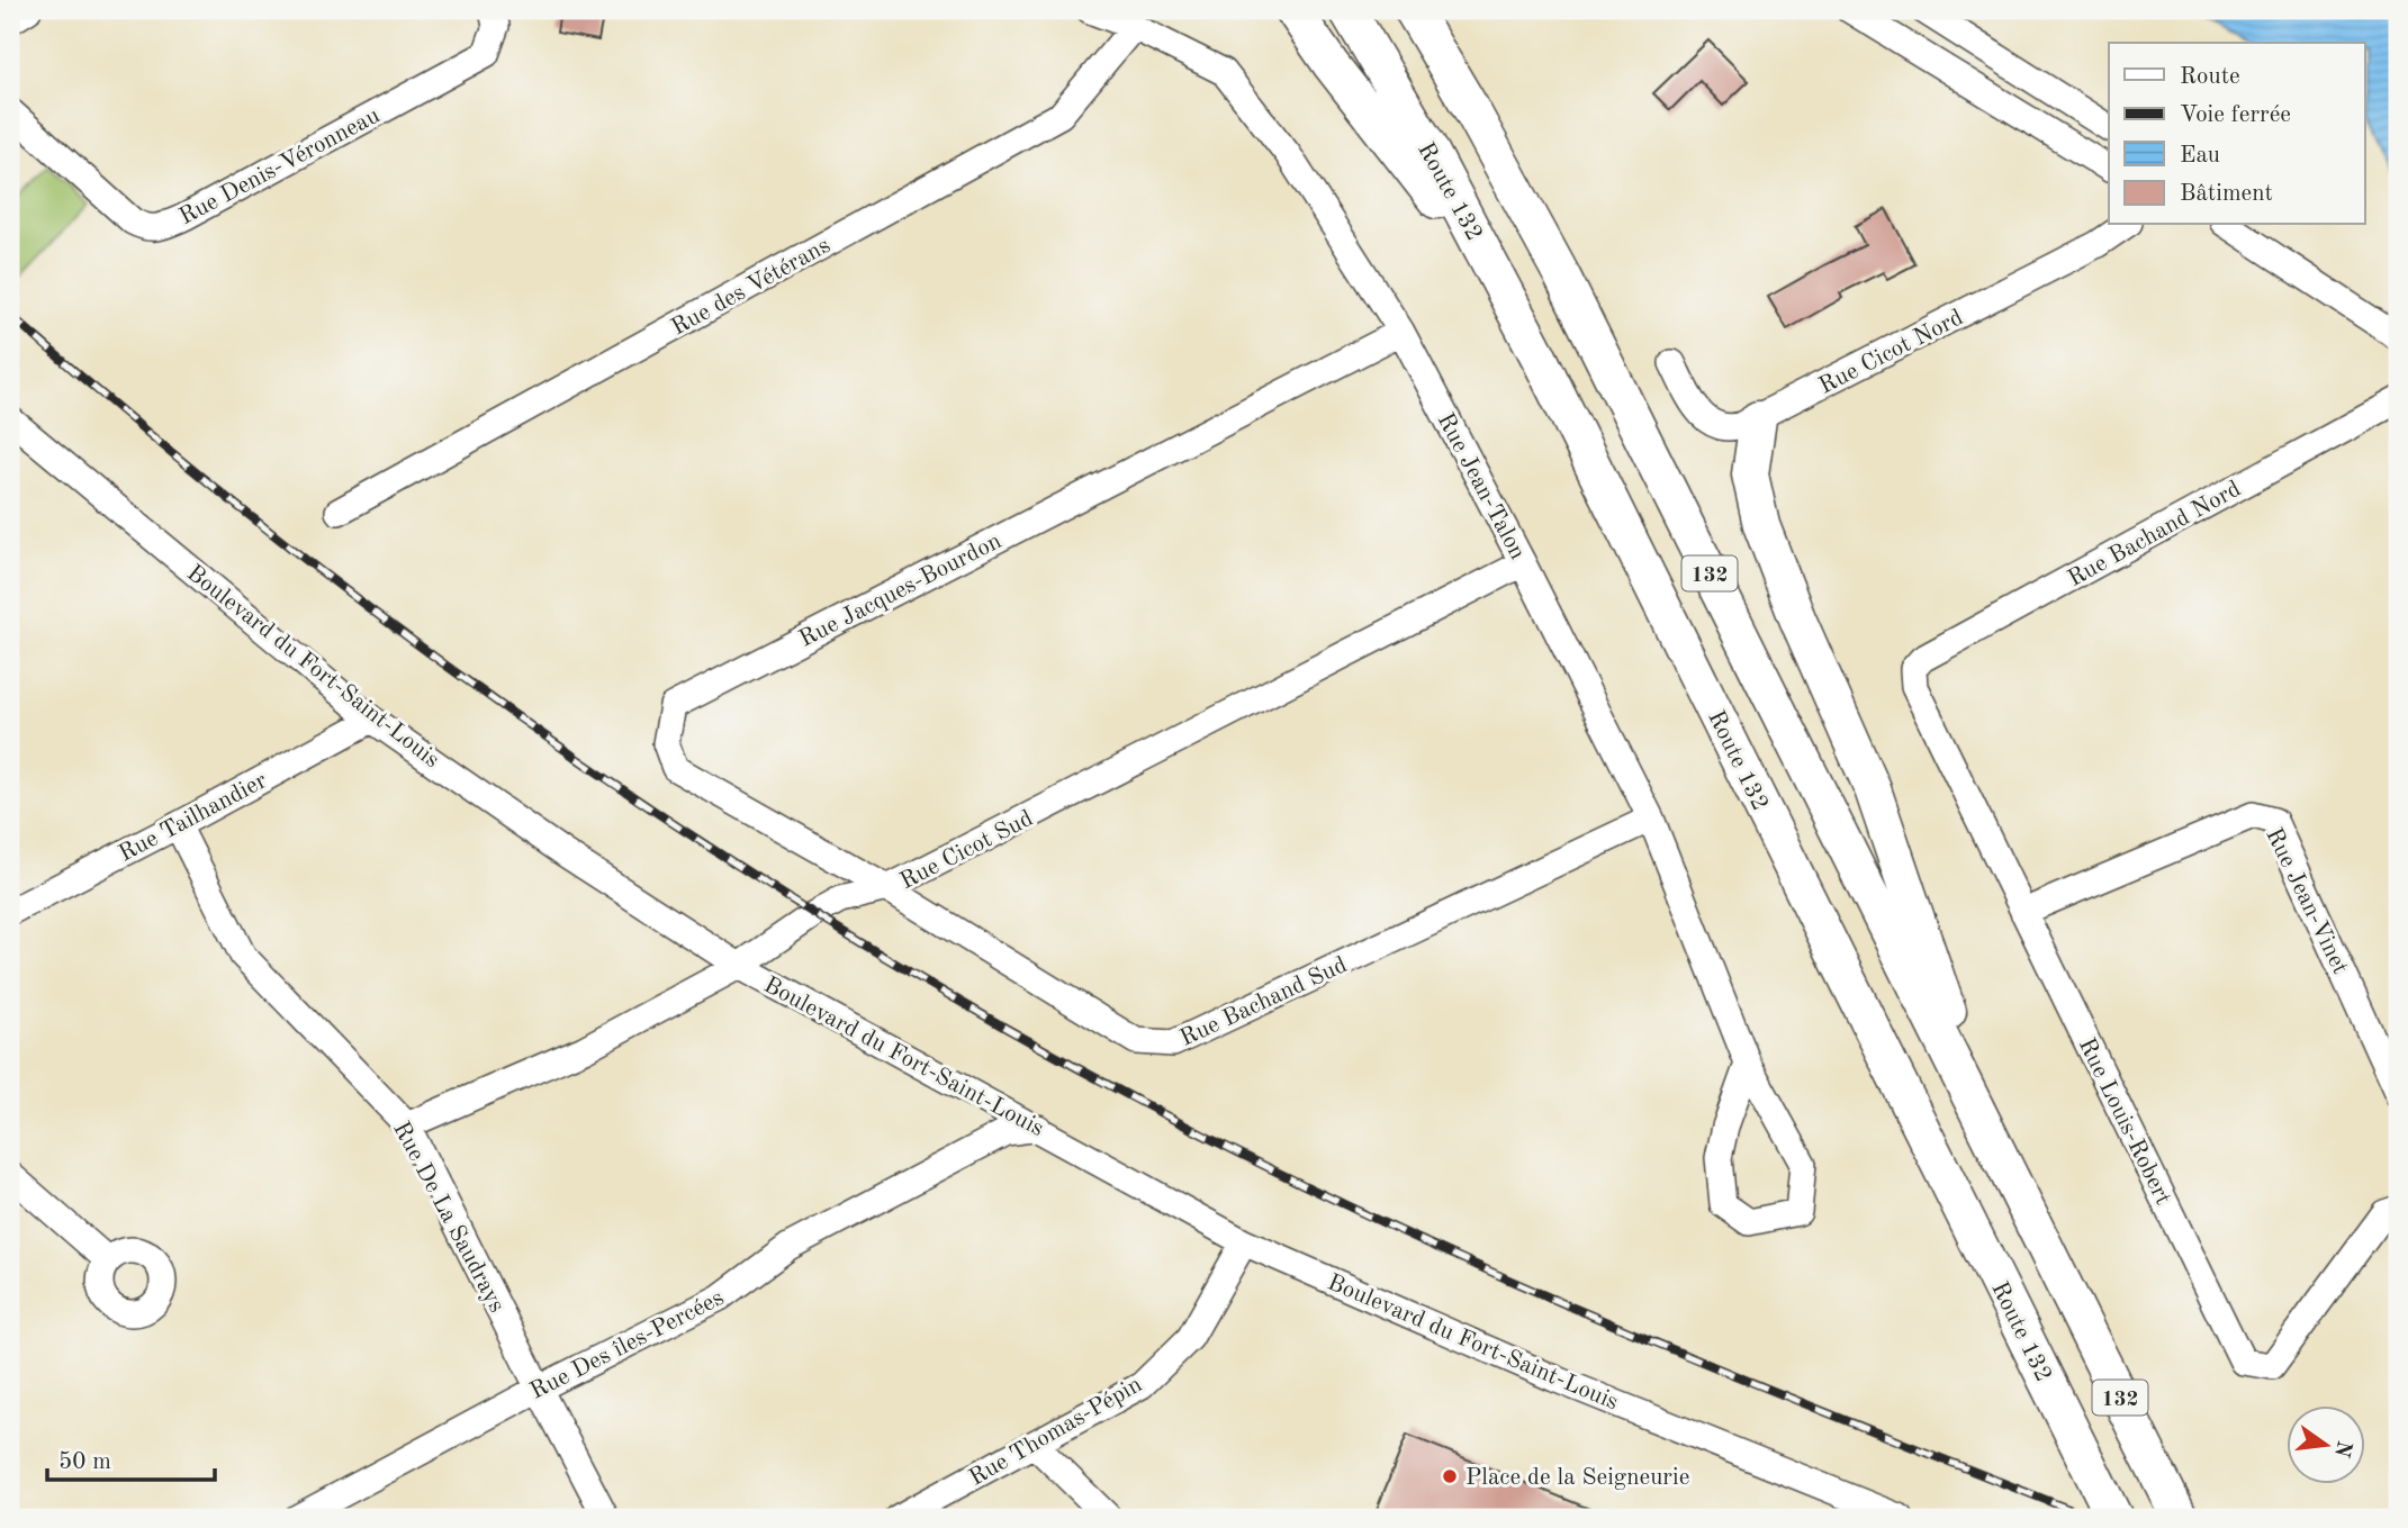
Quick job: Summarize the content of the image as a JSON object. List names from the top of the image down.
{
  "streets": {
    "highway": ["Route 132", "132"],
    "street": [
      "Rue Denis-Véronneau",
      "Rue des Vétérans",
      "Rue Cicot Nord",
      "Rue Jean-Talon",
      "Rue Bachand Nord",
      "Rue Jacques-Bourdon",
      "Boulevard du Fort-Saint-Louis",
      "Rue Tailhandier",
      "Rue Cicot Sud",
      "Rue Jean-Vinet",
      "Rue Bachand Sud",
      "Rue Louis-Robert",
      "Rue De La Saudrays",
      "Rue Des îles-Percées",
      "Rue Thomas-Pépin"
    ]
  },
  "crossings": [
    ["Rue des Vétérans", "Rue Jean-Talon"],
    ["Rue Jean-Talon", "Rue Jacques-Bourdon"],
    ["Rue Jean-Talon", "Rue Cicot Sud"],
    ["Rue Jean-Talon", "Rue Bachand Sud"],
    ["Rue Bachand Nord", "Rue Louis-Robert"],
    ["Rue Jacques-Bourdon", "Rue Cicot Sud"],
    ["Rue Jacques-Bourdon", "Rue Bachand Sud"],
    ["Boulevard du Fort-Saint-Louis", "Rue Tailhandier"],
    ["Boulevard du Fort-Saint-Louis", "Rue Cicot Sud"],
    ["Boulevard du Fort-Saint-Louis", "Rue Des îles-Percées"],
    ["Boulevard du Fort-Saint-Louis", "Rue Thomas-Pépin"],
    ["Rue Tailhandier", "Rue De La Saudrays"],
    ["Rue Cicot Sud", "Rue Bachand Sud"],
    ["Rue Cicot Sud", "Rue De La Saudrays"],
    ["Rue Jean-Vinet", "Rue Louis-Robert"],
    ["Rue De La Saudrays", "Rue Des îles-Percées"]
  ],
  "places": ["Place de la Seigneurie"],
  "legend": [
    "Route",
    "Voie ferrée",
    "Eau",
    "Bâtiment"
  ],
  "scale_bar": "50 m",
  "north": "right"
}
